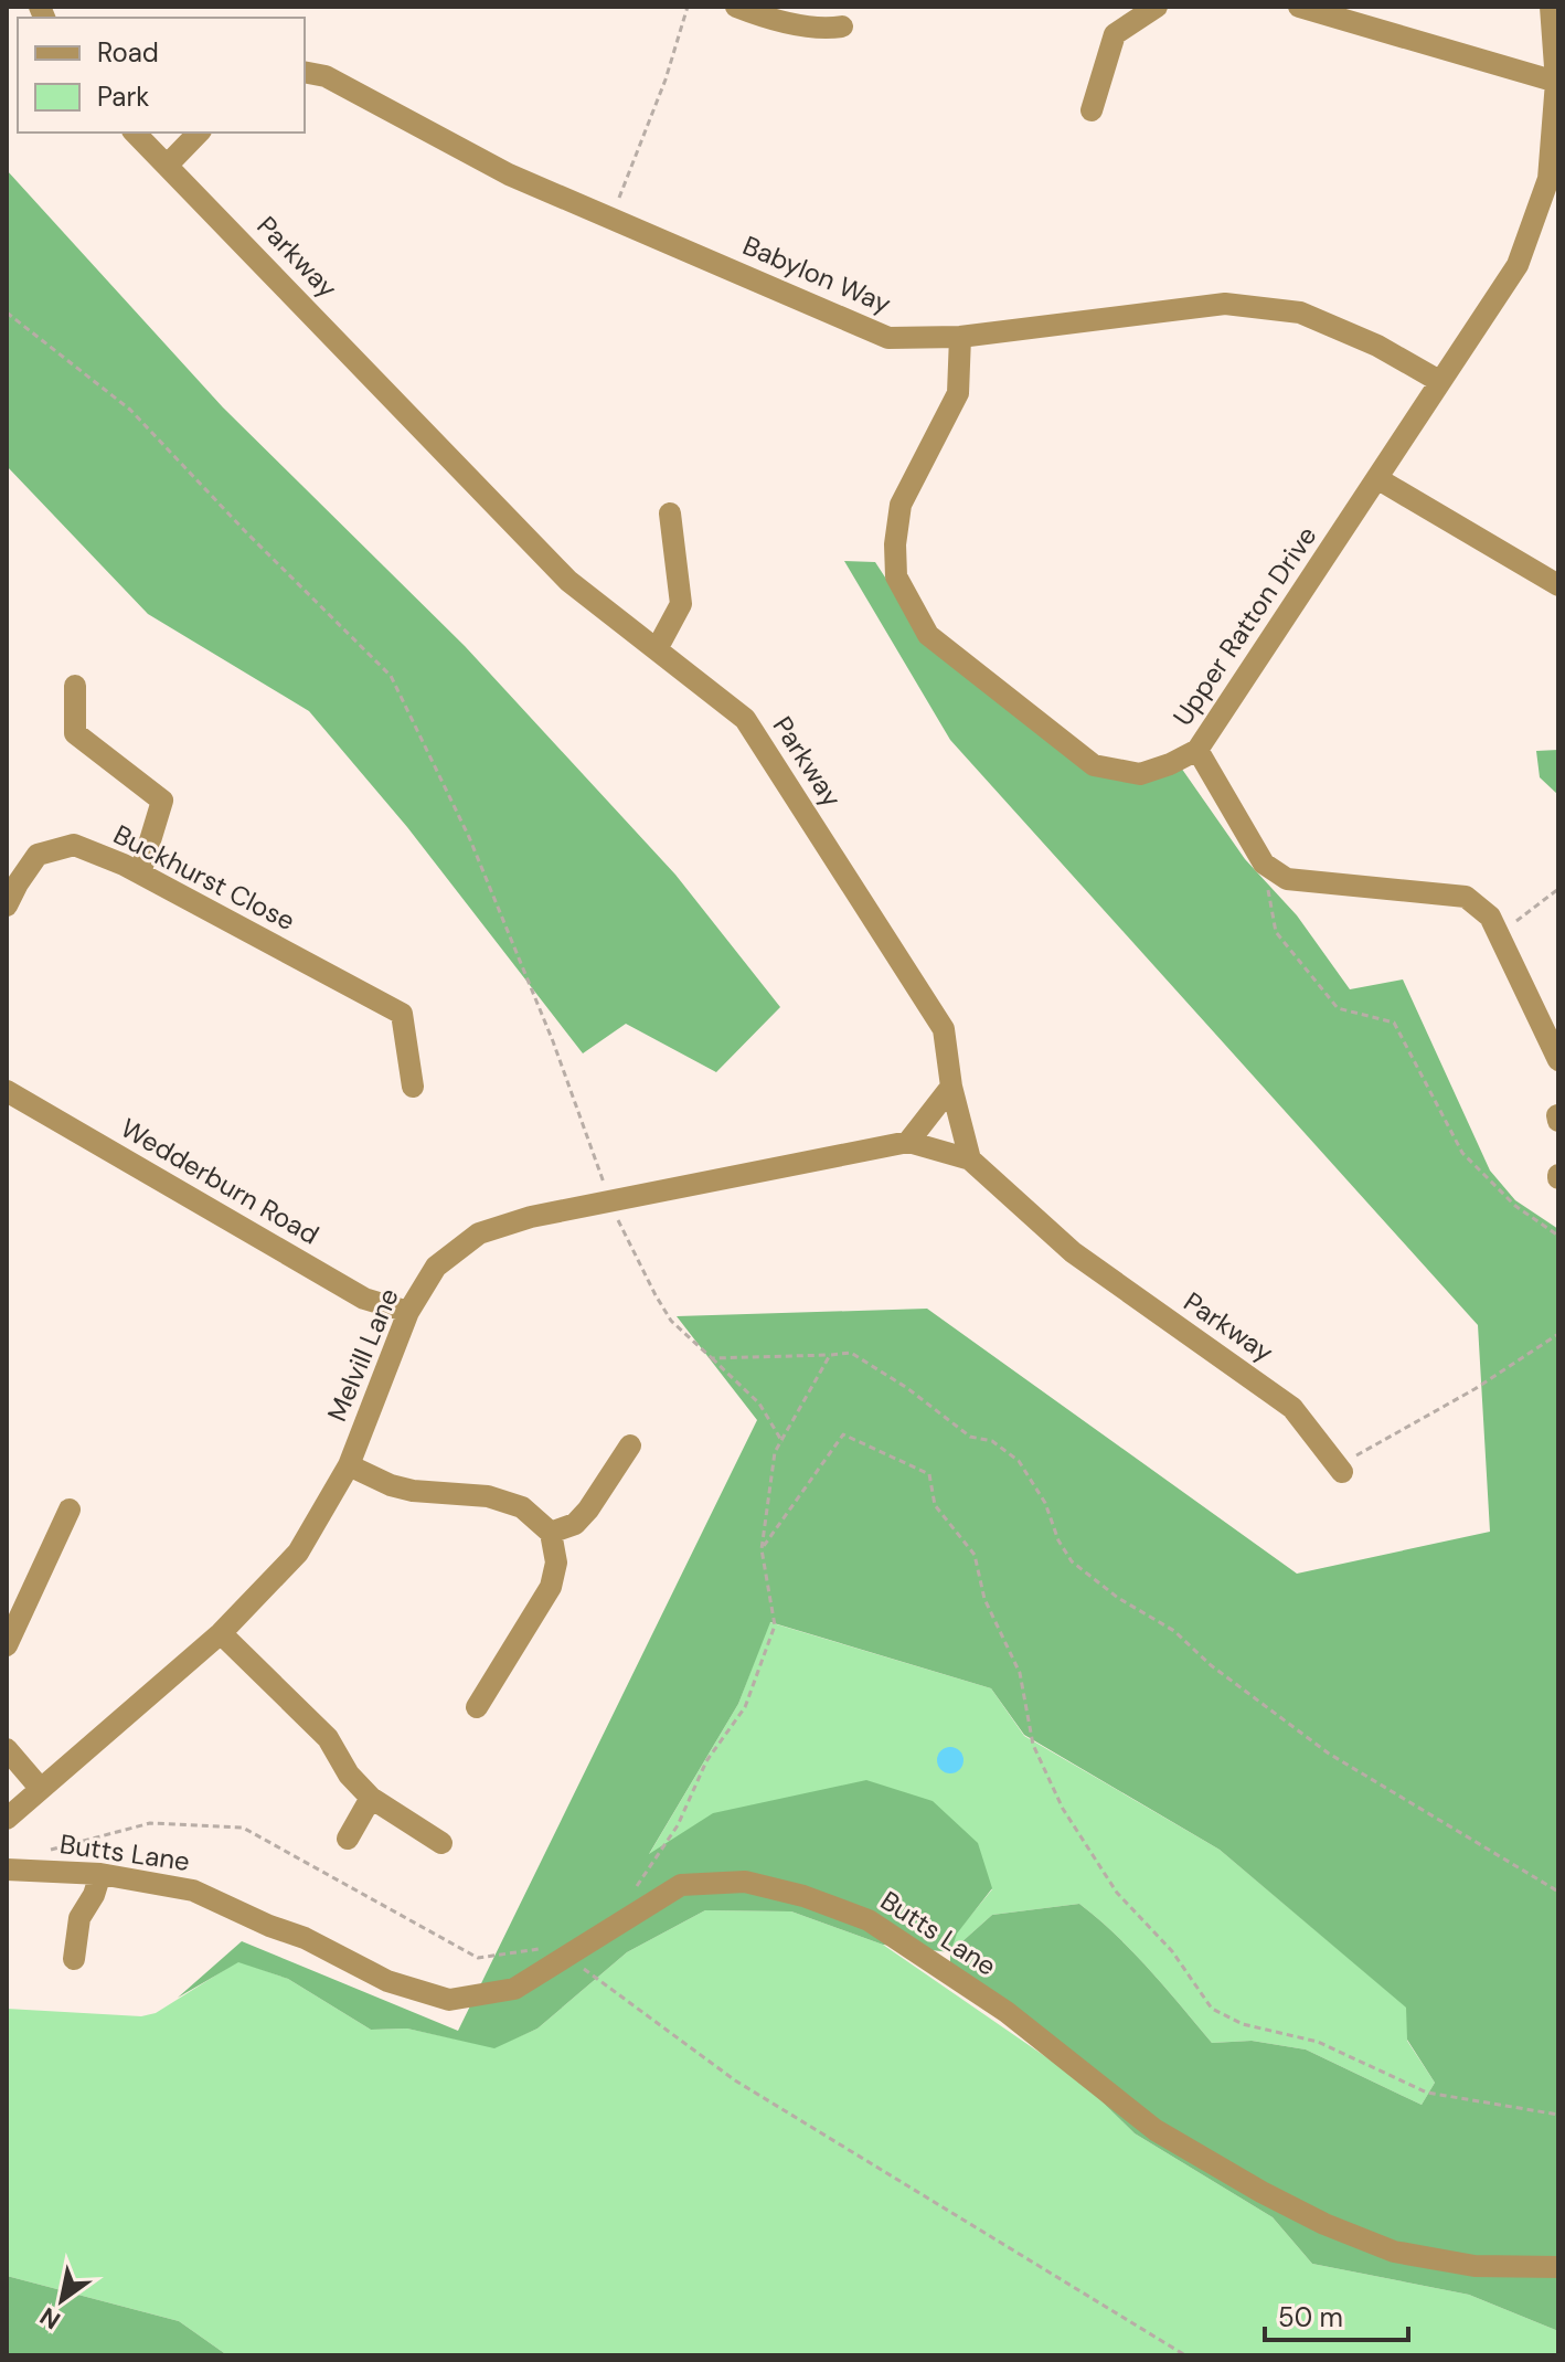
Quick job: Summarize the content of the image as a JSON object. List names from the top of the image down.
{
  "streets": {
    "street": [
      "Parkway",
      "Babylon Way",
      "Upper Ratton Drive",
      "Buckhurst Close",
      "Wedderburn Road",
      "Melvill Lane",
      "Butts Lane"
    ]
  },
  "crossings": [
    ["Babylon Way", "Upper Ratton Drive"],
    ["Wedderburn Road", "Melvill Lane"]
  ],
  "legend": ["Road", "Park"],
  "scale_bar": "50 m",
  "north": "bottom left"
}
